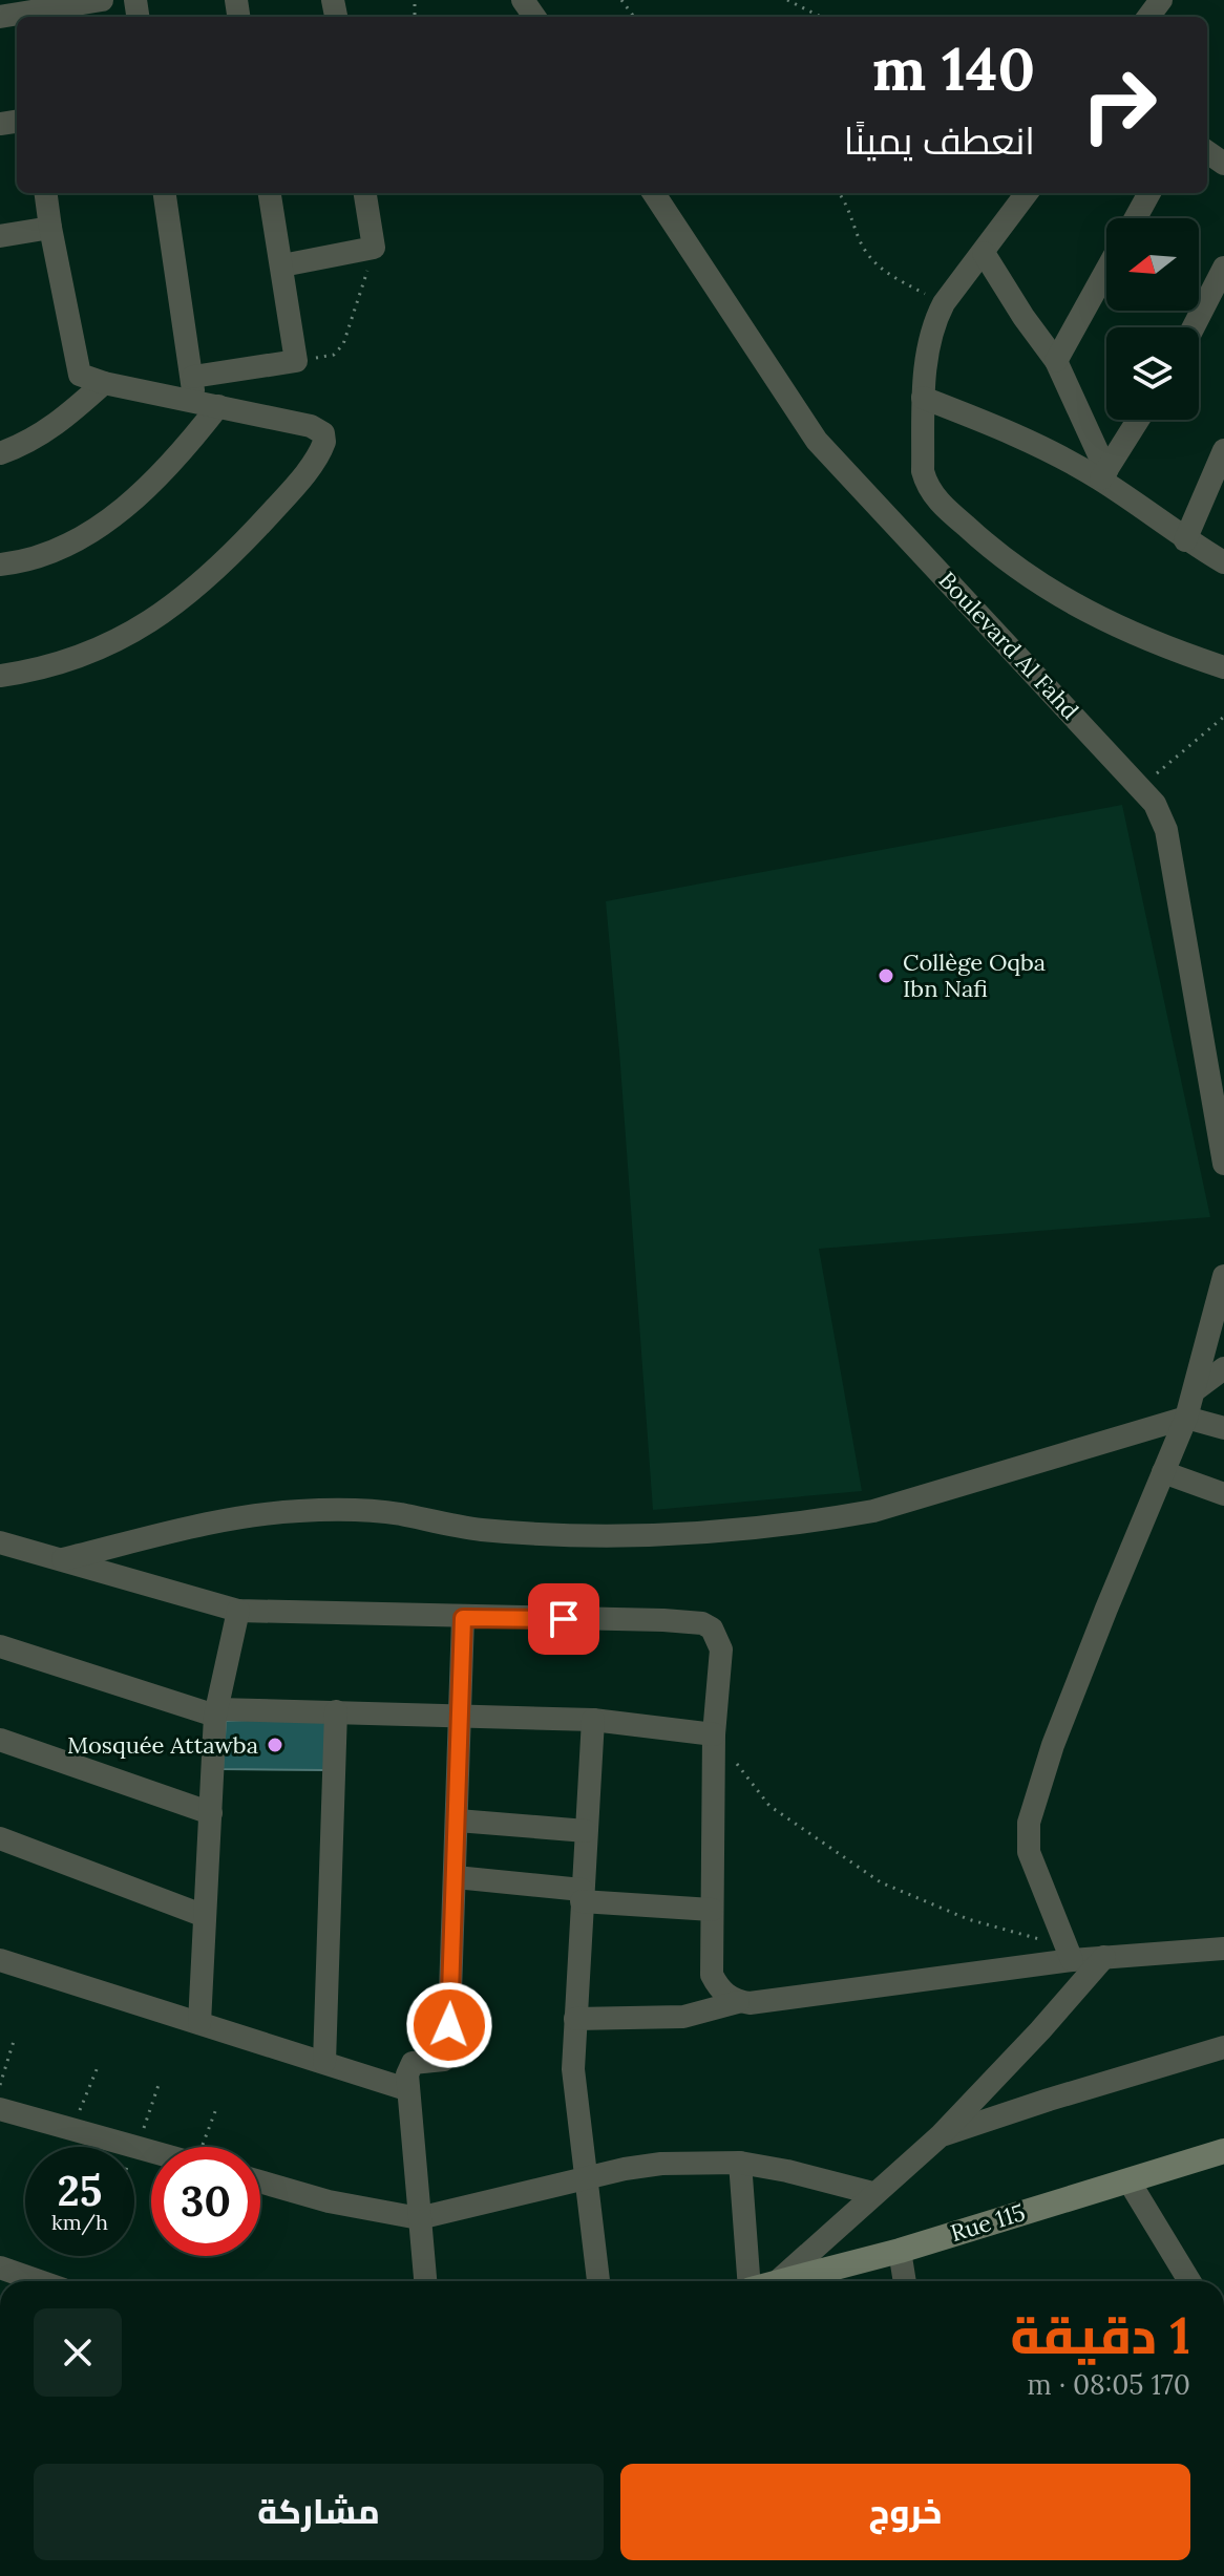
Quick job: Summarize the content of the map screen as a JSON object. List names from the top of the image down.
{
  "streets": {
    "street": ["Boulevard Al Fahd", "Rue 115"]
  },
  "places": ["Collège Oqba Ibn Nafi", "Mosquée Attawba"],
  "north": "left",
  "page": {
    "turn": ["140 m", "انعطف يمينًا"],
    "speed": "25 km/h",
    "limit": "30",
    "heading": ["1 دقيقة", "170 m · 08:05"],
    "buttons": ["خروج", "مشاركة"]
  }
}
